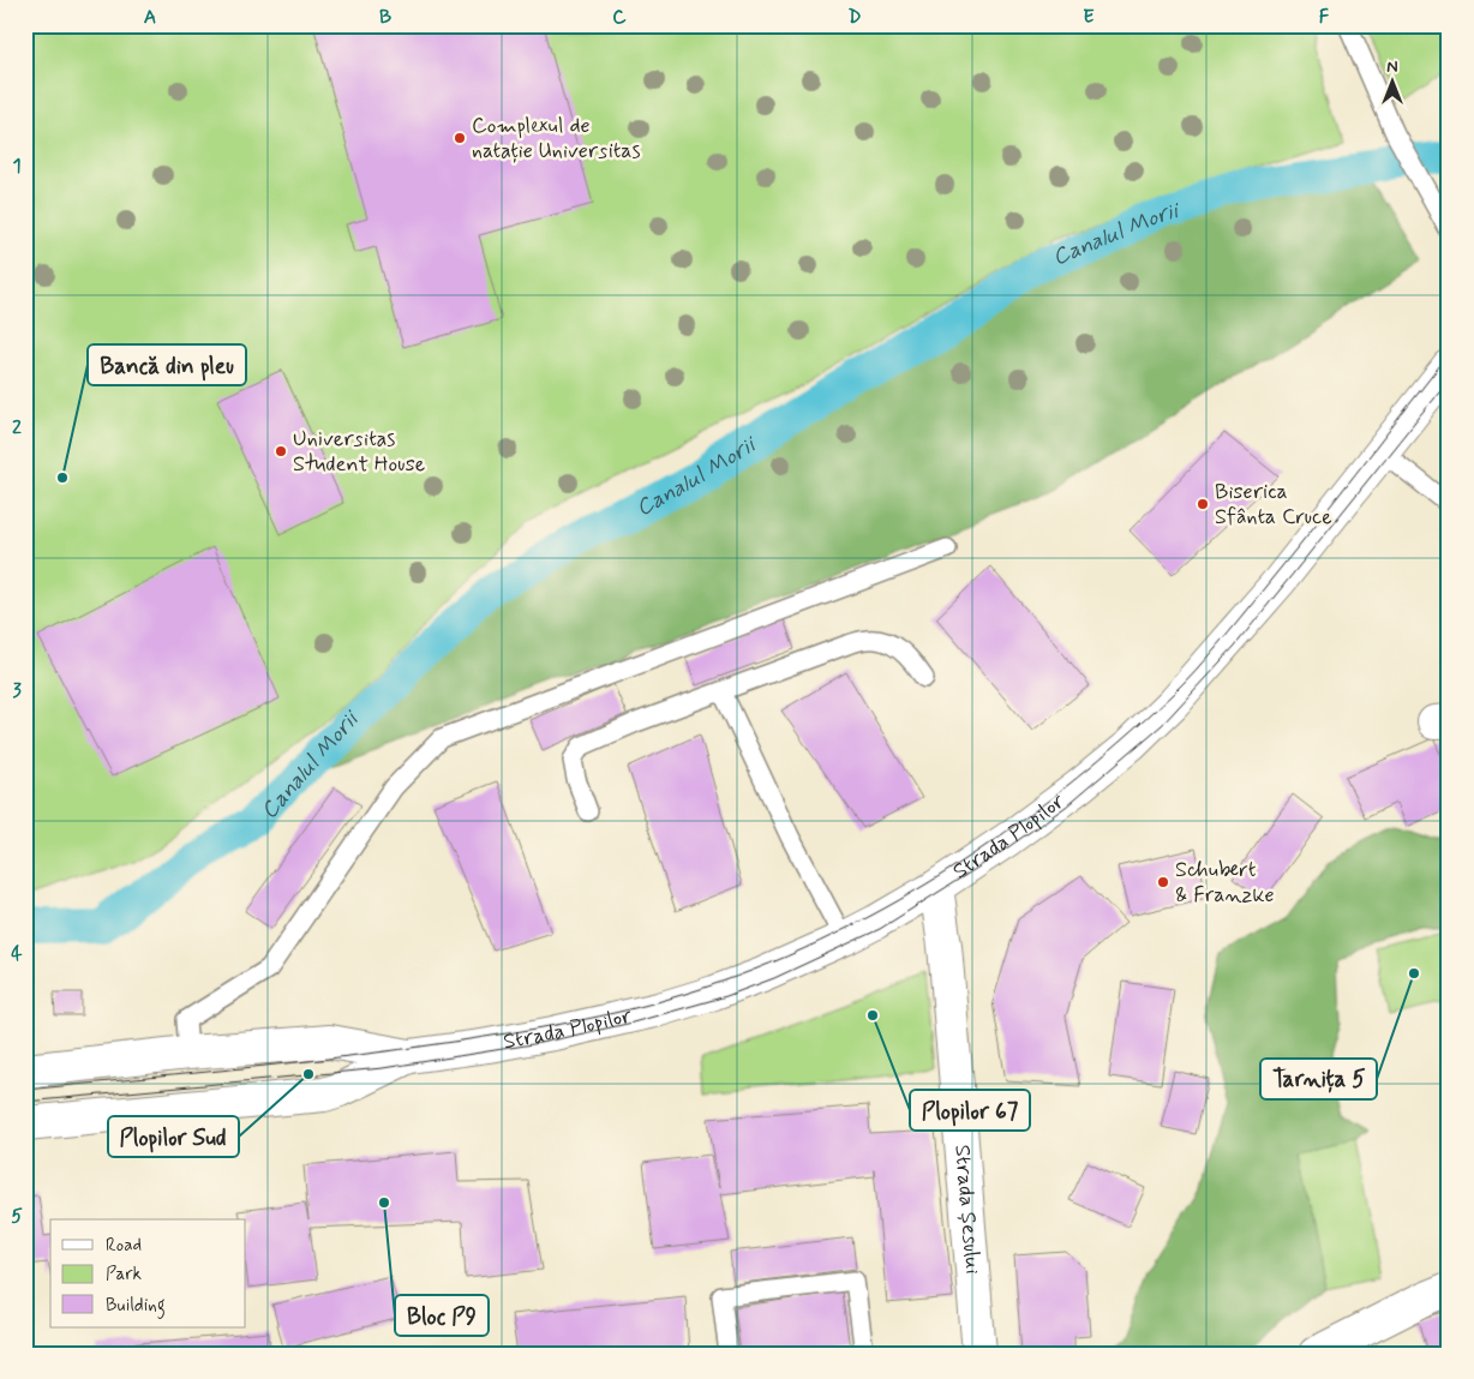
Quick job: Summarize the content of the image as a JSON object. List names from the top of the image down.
{
  "streets": {
    "main road": ["Strada Plopilor", "Strada Șesului"]
  },
  "crossings": [
    ["Strada Plopilor", "Strada Șesului"]
  ],
  "water": ["Canalul Morii"],
  "places": [
    "Complexul de natație Universitas",
    "Universitas Student House",
    "Bancă din pleu",
    "Biserica Sfânta Cruce",
    "Schubert & Franzke",
    "Tarnița 5",
    "Plopilor 67",
    "Plopilor Sud",
    "Bloc P9"
  ],
  "legend": ["Road", "Park", "Building"],
  "north": "top",
  "grid": {
    "columns": [
      "A",
      "B",
      "C",
      "D",
      "E",
      "F"
    ],
    "rows": [
      "1",
      "2",
      "3",
      "4",
      "5"
    ]
  }
}
